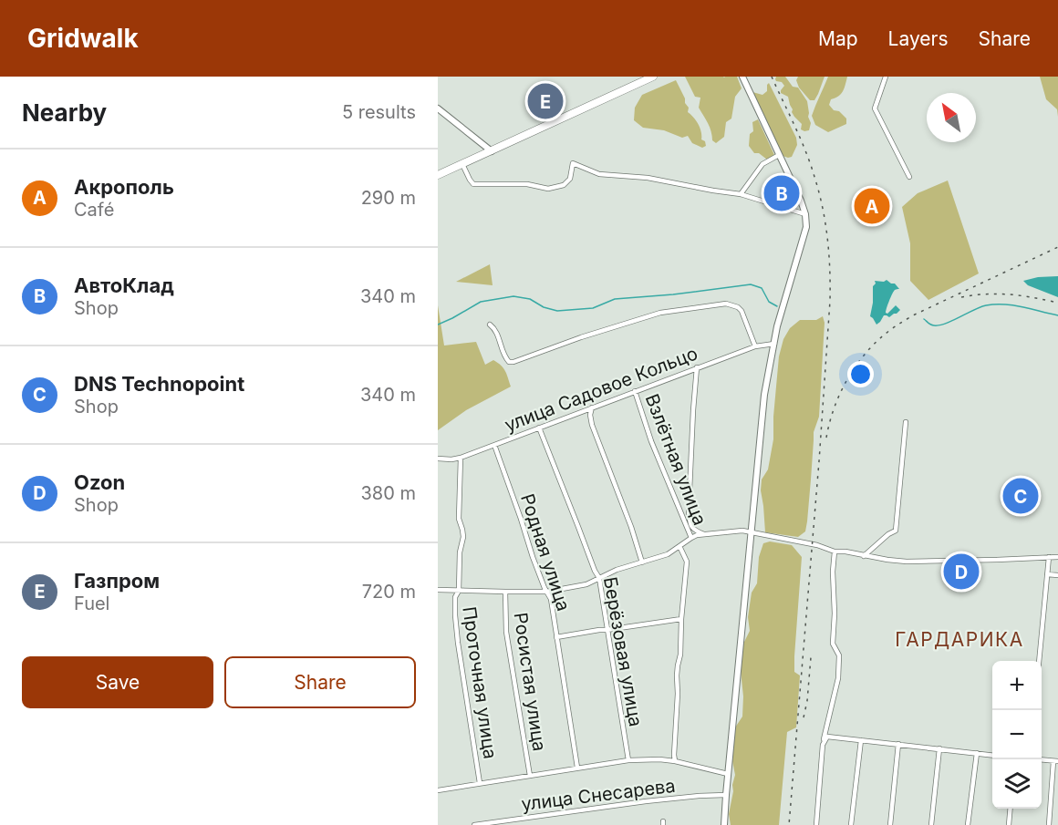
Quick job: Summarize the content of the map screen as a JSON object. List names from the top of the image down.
{
  "streets": {
    "street": [
      "улица Садовое Кольцо",
      "Взлётная улица",
      "Родная улица",
      "Берёзовая улица",
      "Росистая улица",
      "Проточная улица",
      "улица Снесарева"
    ]
  },
  "crossings": [
    ["улица Садовое Кольцо", "Взлётная улица"],
    ["улица Садовое Кольцо", "Родная улица"],
    ["улица Садовое Кольцо", "Берёзовая улица"],
    ["улица Садовое Кольцо", "Проточная улица"]
  ],
  "districts": ["ГАРДАРИКА"],
  "north": "top left",
  "page": {
    "header": "Gridwalk",
    "nav": ["Map", "Layers", "Share"],
    "heading": ["Nearby", "5 results"],
    "pins": [
      "E",
      "B",
      "A",
      "C",
      "D"
    ],
    "list": [
      {
        "mark": "A",
        "name": "Акрополь",
        "note": "Café",
        "value": "290 m"
      },
      {
        "mark": "B",
        "name": "АвтоКлад",
        "note": "Shop",
        "value": "340 m"
      },
      {
        "mark": "C",
        "name": "DNS Technopoint",
        "note": "Shop",
        "value": "340 m"
      },
      {
        "mark": "D",
        "name": "Ozon",
        "note": "Shop",
        "value": "380 m"
      },
      {
        "mark": "E",
        "name": "Газпром",
        "note": "Fuel",
        "value": "720 m"
      }
    ],
    "buttons": ["Save", "Share"],
    "map_buttons": ["+", "−"]
  }
}
